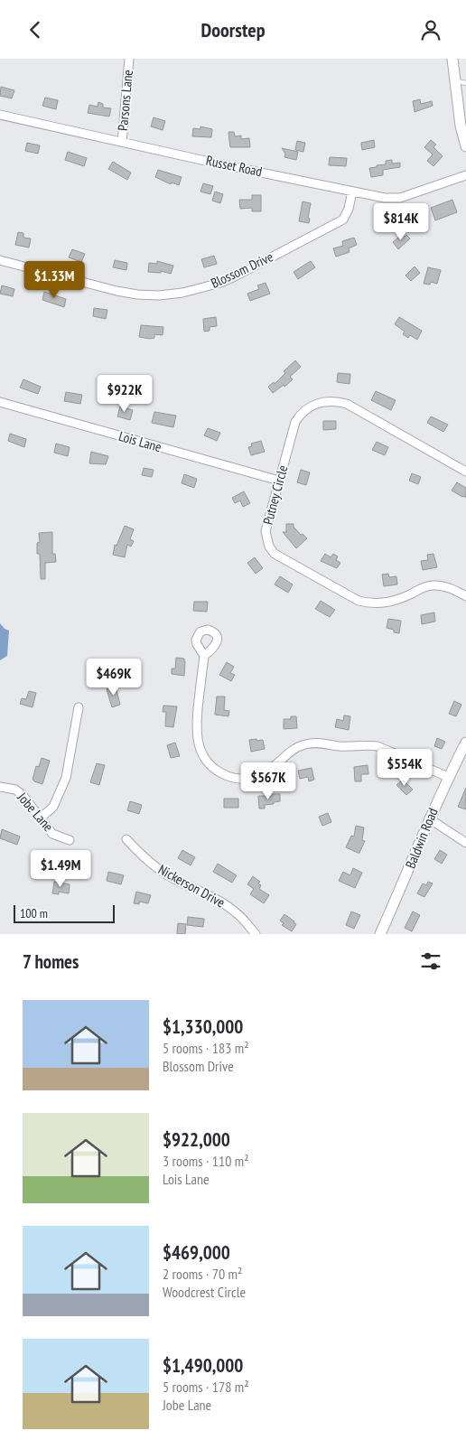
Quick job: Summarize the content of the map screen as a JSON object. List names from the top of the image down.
{
  "streets": {
    "street": [
      "Parsons Lane",
      "Russet Road",
      "Blossom Drive",
      "Lois Lane",
      "Putney Circle",
      "Jobe Lane",
      "Baldwin Road",
      "Nickerson Drive"
    ]
  },
  "crossings": [
    ["Parsons Lane", "Russet Road"],
    ["Russet Road", "Blossom Drive"],
    ["Lois Lane", "Putney Circle"]
  ],
  "scale_bar": "100 m",
  "page": {
    "header": "Doorstep",
    "price": [
      "$814K",
      "$1.33M",
      "$922K",
      "$469K",
      "$554K",
      "$567K",
      "$1.49M"
    ],
    "scale": "100 m",
    "heading": "7 homes",
    "list": [
      {
        "name": "$1,330,000",
        "note": "5 rooms · 183 m² · Blossom Drive"
      },
      {
        "name": "$922,000",
        "note": "3 rooms · 110 m² · Lois Lane"
      },
      {
        "name": "$469,000",
        "note": "2 rooms · 70 m² · Woodcrest Circle"
      },
      {
        "name": "$1,490,000",
        "note": "5 rooms · 178 m² · Jobe Lane"
      }
    ]
  }
}
